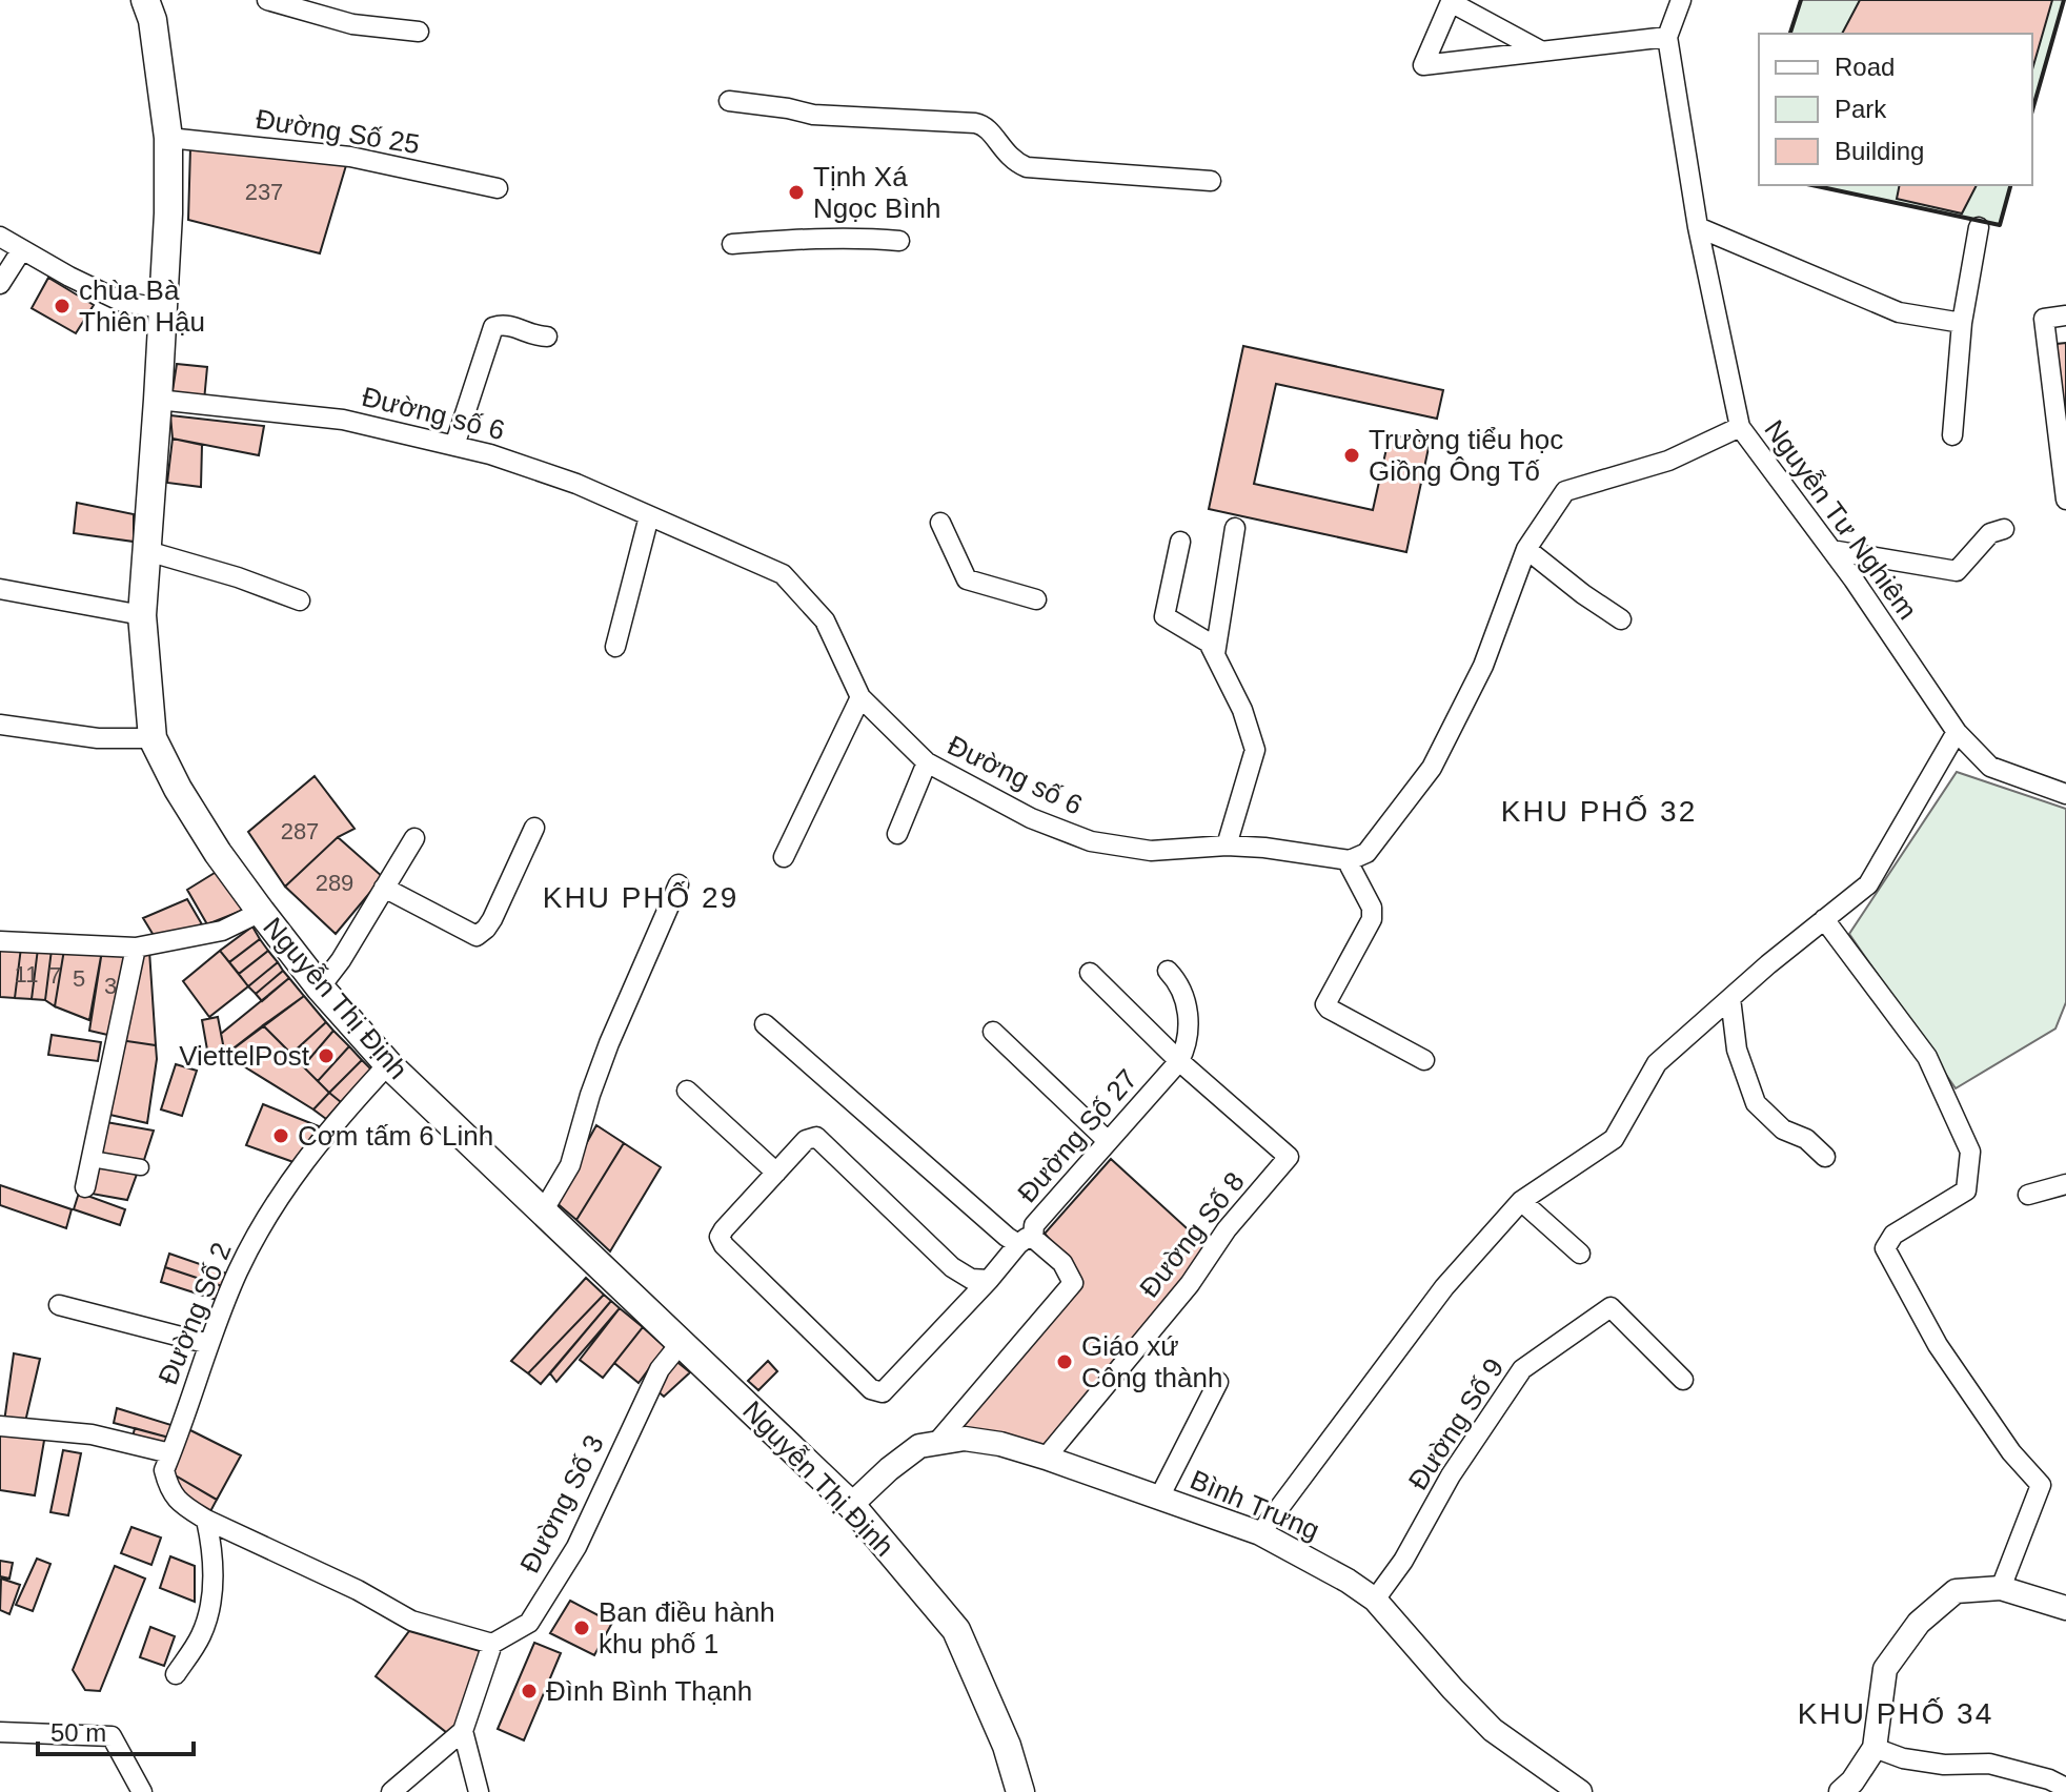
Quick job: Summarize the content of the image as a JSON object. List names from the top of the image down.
{
  "streets": {
    "main road": ["Nguyễn Thị Định"],
    "street": [
      "Đường Số 25",
      "Đường số 6",
      "Nguyễn Tư Nghiêm",
      "Đường Số 27",
      "Đường Số 8",
      "Đường Số 2",
      "Đường Số 9",
      "Đường Số 3",
      "Bình Trưng"
    ]
  },
  "crossings": [
    ["Đường Số 25", "Nguyễn Thị Định"],
    ["Đường số 6", "Nguyễn Thị Định"],
    ["Nguyễn Thị Định", "Đường Số 2"],
    ["Nguyễn Thị Định", "Đường Số 3"],
    ["Nguyễn Thị Định", "Bình Trưng"],
    ["Đường Số 27", "Đường Số 8"],
    ["Đường Số 27", "Bình Trưng"],
    ["Đường Số 8", "Bình Trưng"],
    ["Đường Số 9", "Bình Trưng"]
  ],
  "districts": ["KHU PHỐ 32", "KHU PHỐ 29", "KHU PHỐ 34"],
  "places": [
    "Tịnh Xá Ngọc Bình",
    "chùa Bà Thiên Hậu",
    "Trường tiểu học Giồng Ông Tố",
    "ViettelPost",
    "Cơm tấm 6 Linh",
    "Giáo xứ Công thành",
    "Ban điều hành khu phố 1",
    "Đình Bình Thạnh"
  ],
  "house_numbers": [
    "237",
    "287",
    "289",
    "11",
    "7",
    "5",
    "3"
  ],
  "legend": ["Road", "Park", "Building"],
  "scale_bar": "50 m"
}
